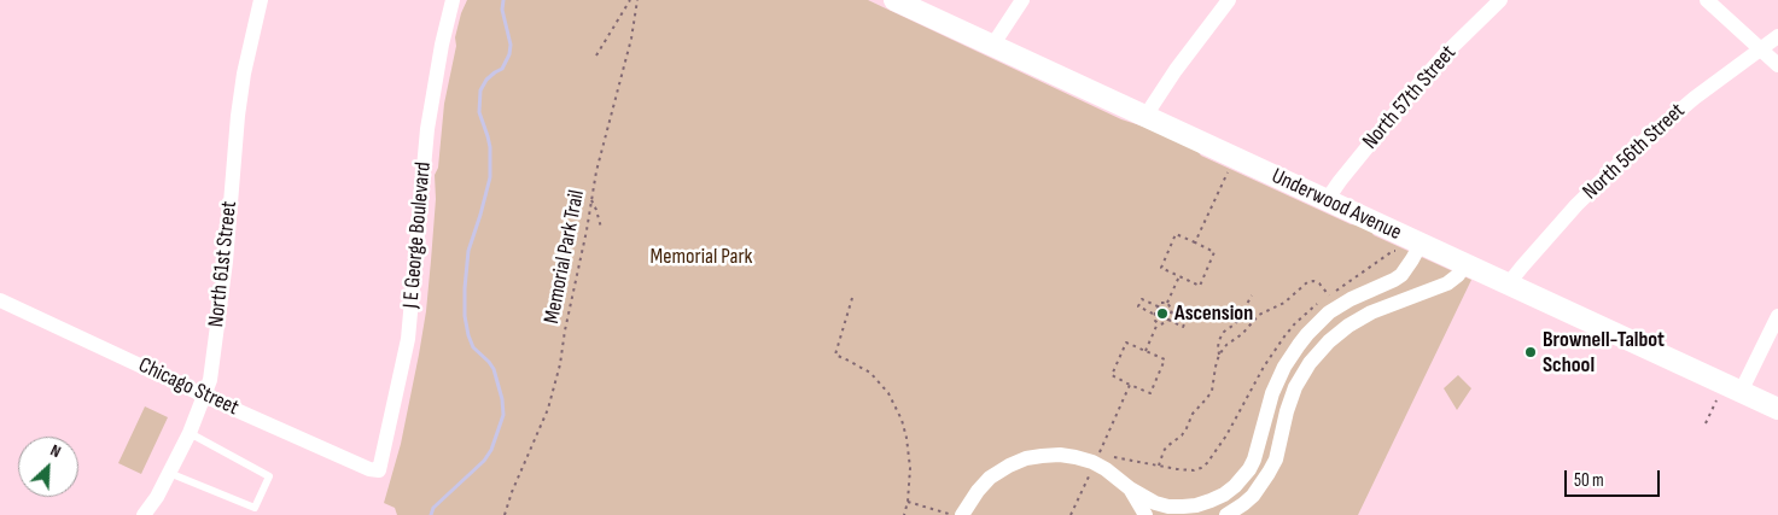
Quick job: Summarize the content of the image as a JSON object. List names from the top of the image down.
{
  "streets": {
    "main road": ["Underwood Avenue"],
    "street": [
      "North 57th Street",
      "North 56th Street",
      "J E George Boulevard",
      "North 61st Street",
      "Chicago Street"
    ],
    "path": ["Memorial Park Trail"]
  },
  "crossings": [
    ["North 57th Street", "Underwood Avenue"],
    ["North 56th Street", "Underwood Avenue"],
    ["J E George Boulevard", "Chicago Street"],
    ["North 61st Street", "Chicago Street"]
  ],
  "parks": ["Memorial Park"],
  "places": ["Ascension", "Brownell-Talbot School"],
  "scale_bar": "50 m",
  "north": "top right"
}
